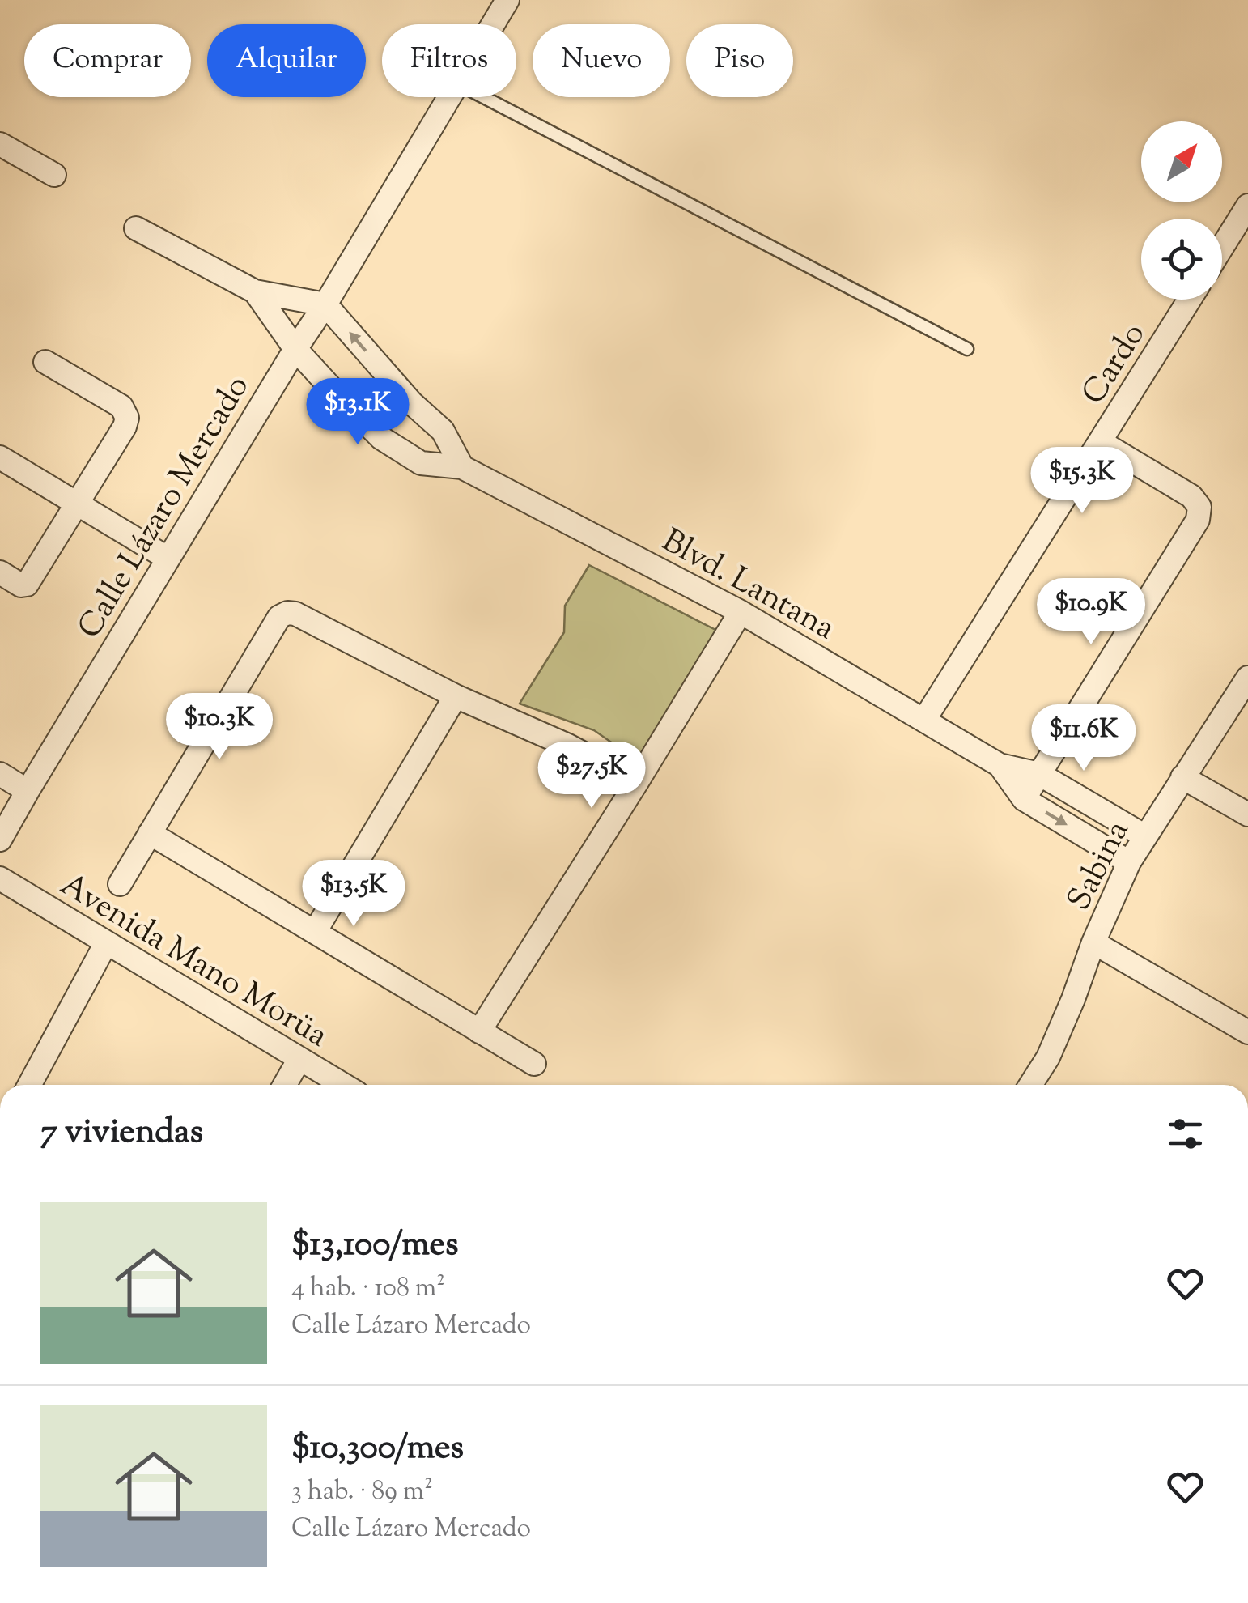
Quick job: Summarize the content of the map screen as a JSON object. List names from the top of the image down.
{
  "streets": {
    "street": [
      "Cardo",
      "Calle Lázaro Mercado",
      "Blvd. Lantana",
      "Sabina",
      "Avenida Mano Morüa"
    ]
  },
  "crossings": [
    ["Cardo", "Blvd. Lantana"]
  ],
  "north": "top right",
  "page": {
    "chip": [
      "Comprar",
      "Alquilar",
      "Filtros",
      "Nuevo",
      "Piso"
    ],
    "price": [
      "$13.1K",
      "$15.3K",
      "$10.9K",
      "$10.3K",
      "$11.6K",
      "$27.5K",
      "$13.5K"
    ],
    "heading": "7 viviendas",
    "list": [
      {
        "name": "$13,100/mes",
        "note": "4 hab. · 108 m² · Calle Lázaro Mercado"
      },
      {
        "name": "$10,300/mes",
        "note": "3 hab. · 89 m² · Calle Lázaro Mercado"
      }
    ]
  }
}
